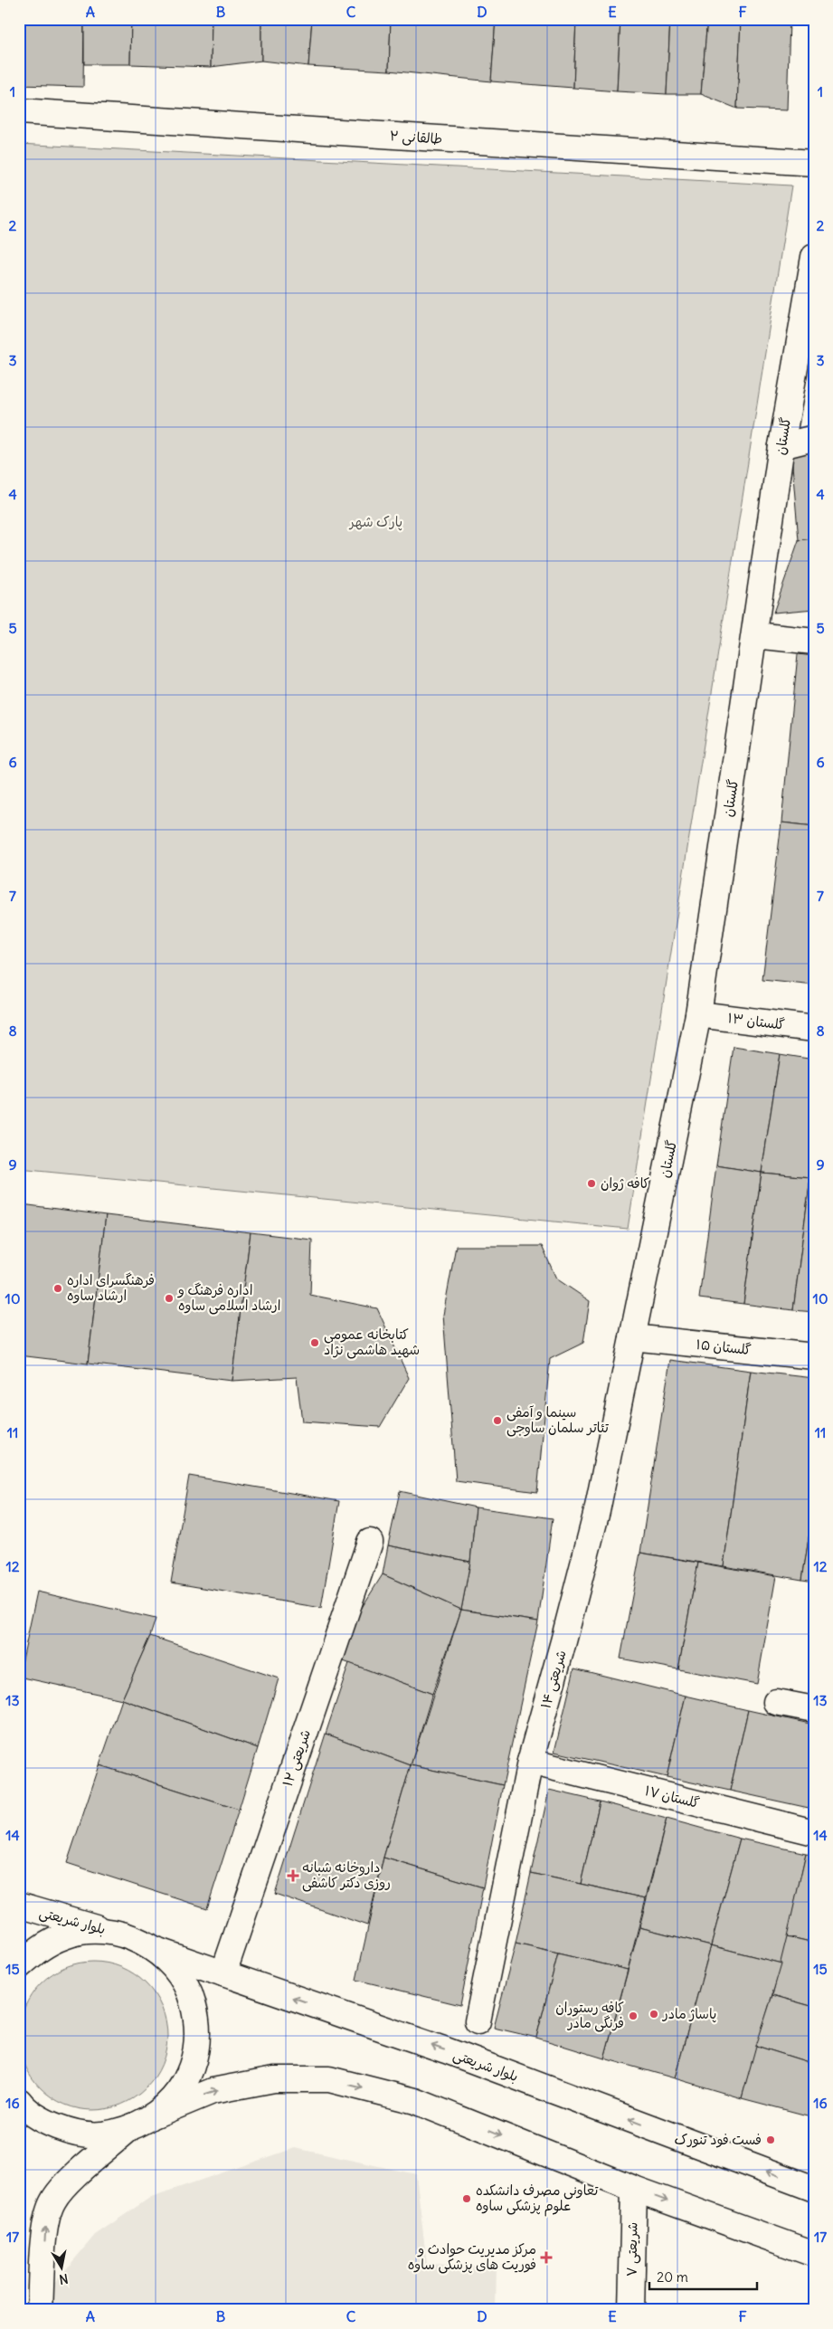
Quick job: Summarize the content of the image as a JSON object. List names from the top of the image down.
{
  "streets": {
    "street": [
      "طالقانی ۲",
      "گلستان",
      "گلستان ۱۳",
      "گلستان ۱۵",
      "شریعتی ۱۴",
      "شریعتی ۱۲",
      "گلستان ۱۷",
      "بلوار شریعتی",
      "شریعتی ۷"
    ]
  },
  "crossings": [
    ["گلستان", "گلستان ۱۳"],
    ["گلستان", "گلستان ۱۵"],
    ["گلستان", "شریعتی ۱۴"],
    ["گلستان ۱۵", "شریعتی ۱۴"],
    ["شریعتی ۱۴", "گلستان ۱۷"],
    ["شریعتی ۱۲", "بلوار شریعتی"]
  ],
  "parks": ["پارک شهر"],
  "places": {
    "other": [
      "کافه ژوان",
      "فرهنگسرای اداره ارشاد ساوه",
      "اداره فرهنگ و ارشاد اسلامی ساوه",
      "کتابخانه عمومی شهید هاشمی نژاد",
      "سینما و آمفی تئاتر سلمان ساوجی",
      "پاساژ مادر",
      "کافه رستوران فرنگی مادر",
      "فست فود تنورک",
      "تعاونی مصرف دانشکده علوم پزشکی ساوه"
    ],
    "health": ["داروخانه شبانه روزی دکتر کاشفی", "مرکز مدیریت حوادث و فوریت های پزشکی ساوه"]
  },
  "scale_bar": "20 m",
  "north": "bottom",
  "grid": {
    "columns": [
      "A",
      "B",
      "C",
      "D",
      "E",
      "F"
    ],
    "rows": [
      "1",
      "2",
      "3",
      "4",
      "5",
      "6",
      "7",
      "8",
      "9",
      "10",
      "11",
      "12",
      "13",
      "14",
      "15",
      "16",
      "17"
    ]
  }
}
